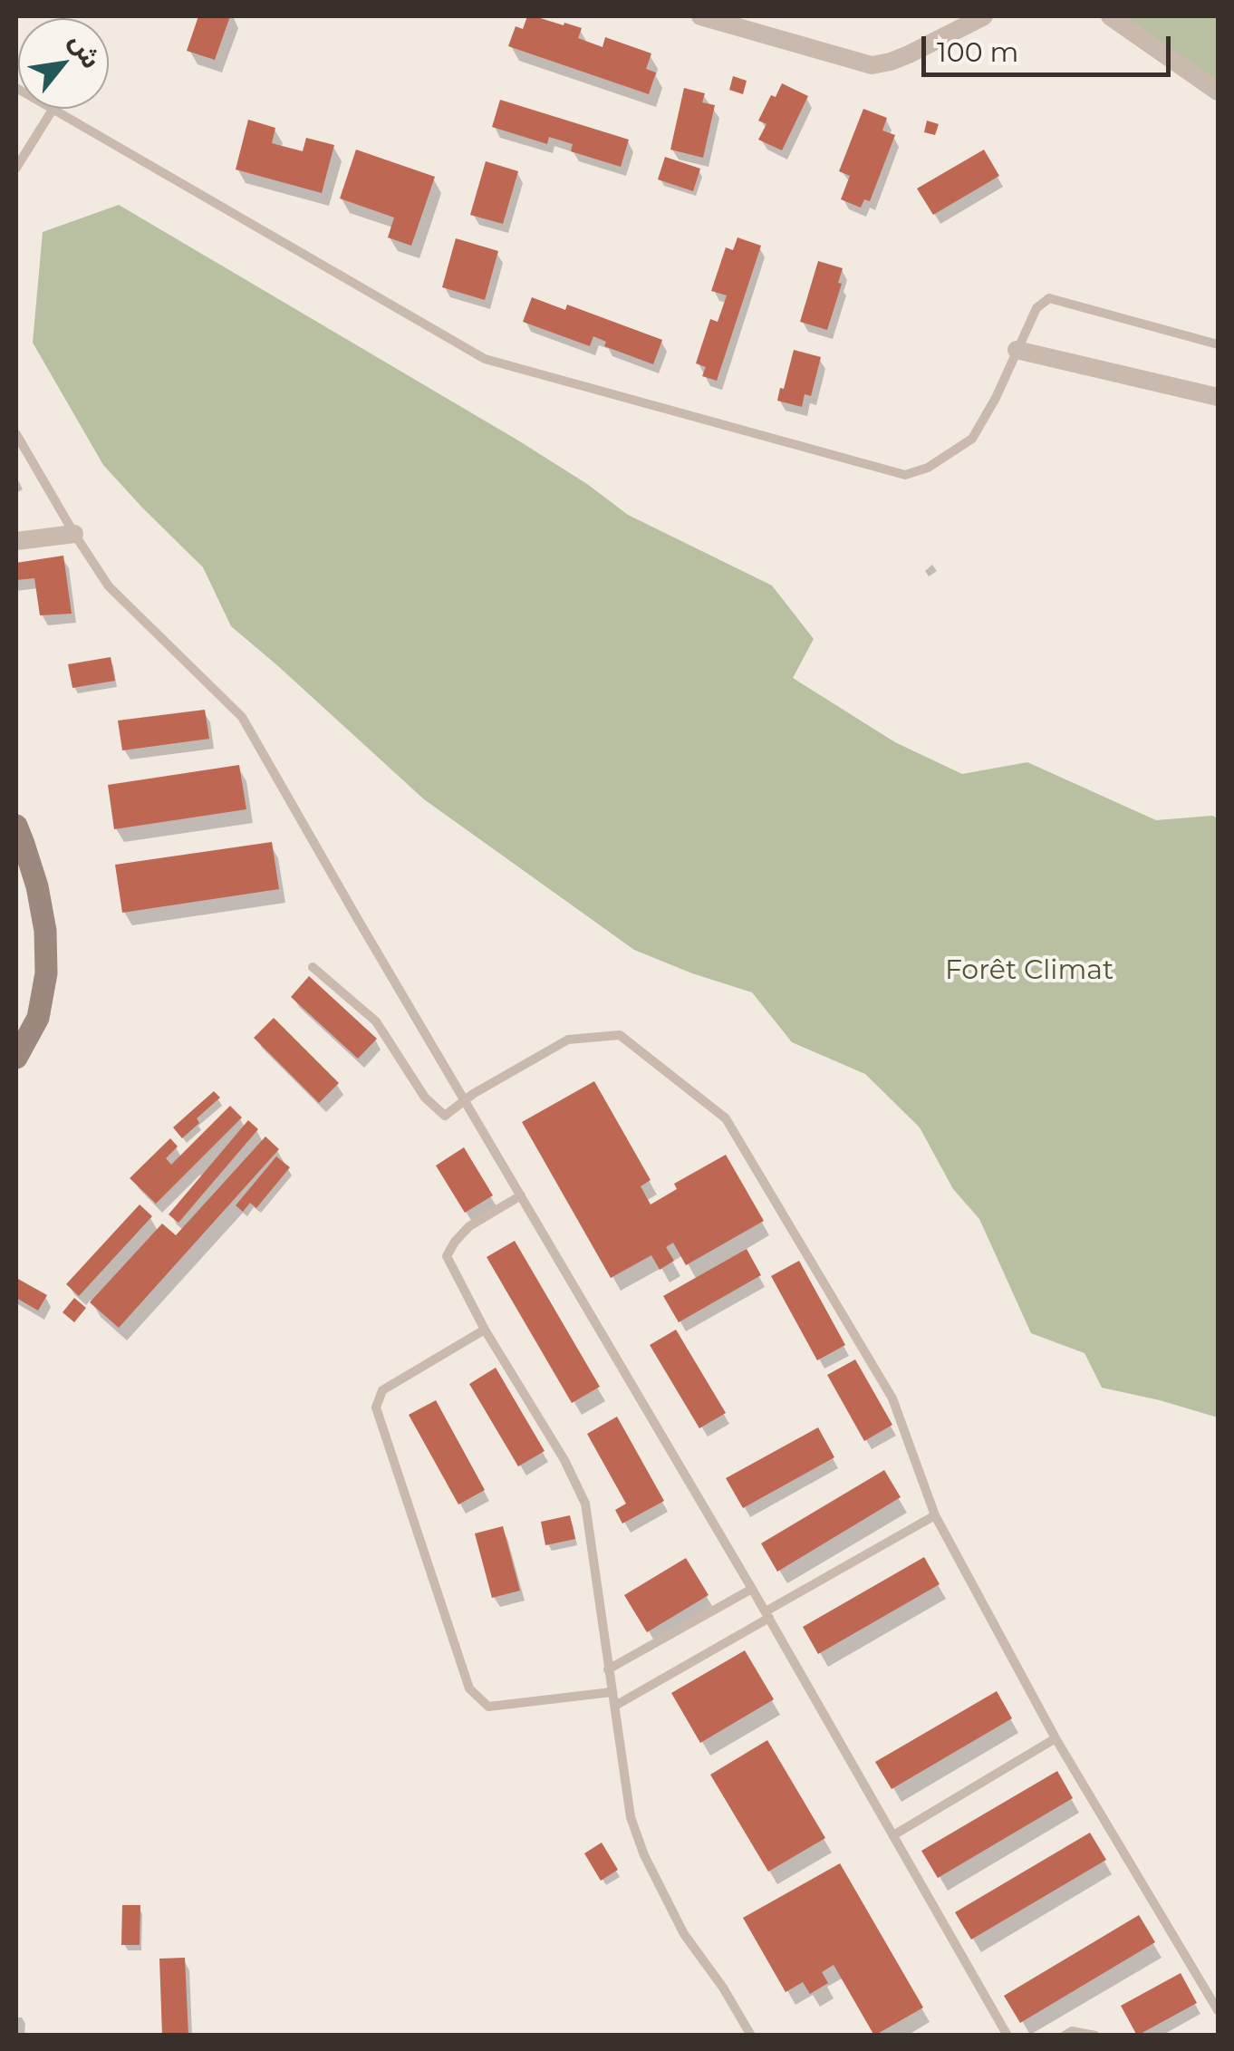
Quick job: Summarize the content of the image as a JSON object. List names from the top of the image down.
{
  "parks": ["Forêt Climat"],
  "scale_bar": "100 m",
  "north": "top right"
}
